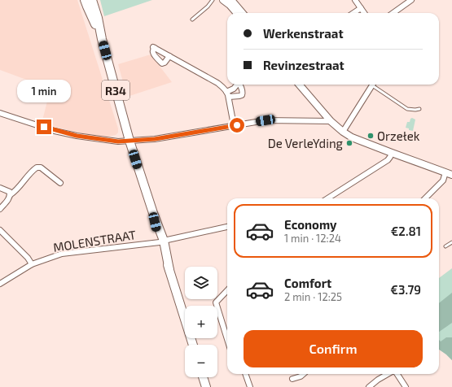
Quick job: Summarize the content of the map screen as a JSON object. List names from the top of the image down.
{
  "streets": {
    "main road": ["R34"],
    "street": ["MOLENSTRAAT"]
  },
  "crossings": [
    ["R34", "MOLENSTRAAT"]
  ],
  "places": ["Orzełek", "De VerleYding"],
  "page": {
    "banner": ["Werkenstraat", "Revinzestraat"],
    "bubble": "1 min",
    "list": [
      {
        "name": "Economy",
        "note": "1 min · 12:24",
        "value": "€2.81"
      },
      {
        "name": "Comfort",
        "note": "2 min · 12:25",
        "value": "€3.79"
      }
    ],
    "map_buttons": ["+", "−"],
    "buttons": "Confirm"
  }
}
